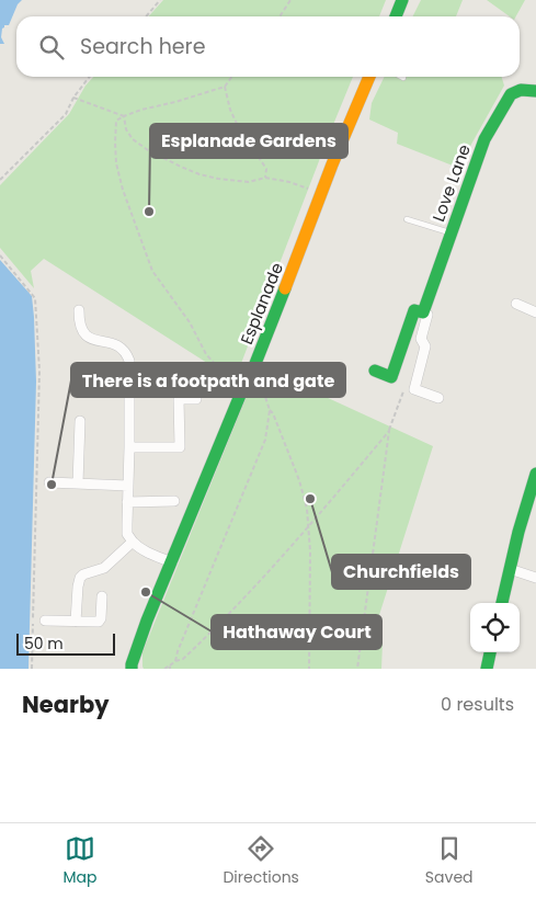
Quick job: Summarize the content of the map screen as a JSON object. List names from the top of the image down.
{
  "streets": {
    "street": ["Love Lane", "Esplanade"]
  },
  "places": [
    "Esplanade Gardens",
    "There is a footpath and gate",
    "Churchfields",
    "Hathaway Court"
  ],
  "scale_bar": "50 m",
  "page": {
    "search": "Search here",
    "scale": "50 m",
    "heading": ["Nearby", "0 results"],
    "nav": ["Map", "Directions", "Saved"]
  }
}
